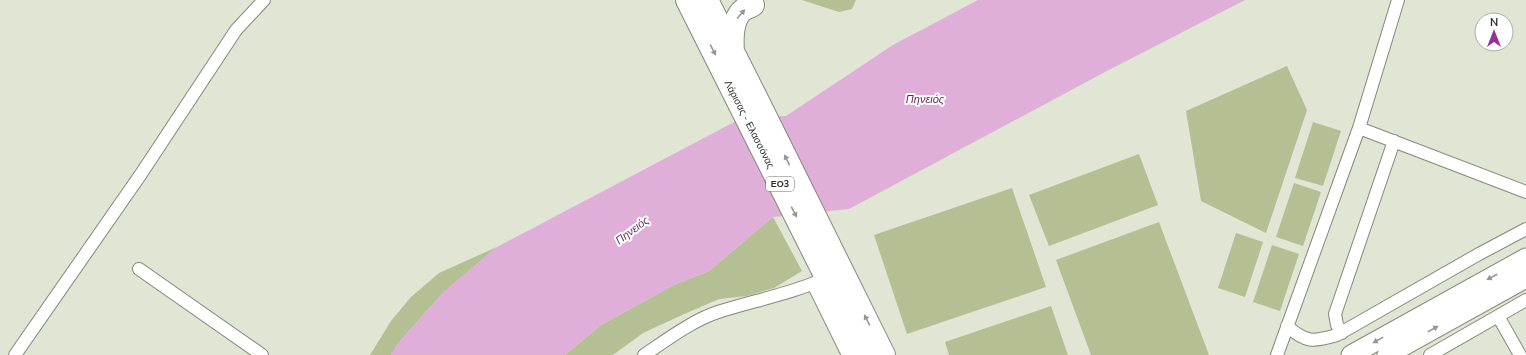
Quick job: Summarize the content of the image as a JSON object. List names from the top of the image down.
{
  "streets": {
    "highway": ["Λάρισας - Ελασσόνας", "ΕΟ3"]
  },
  "water": ["Πηνειός"],
  "north": "top"
}
